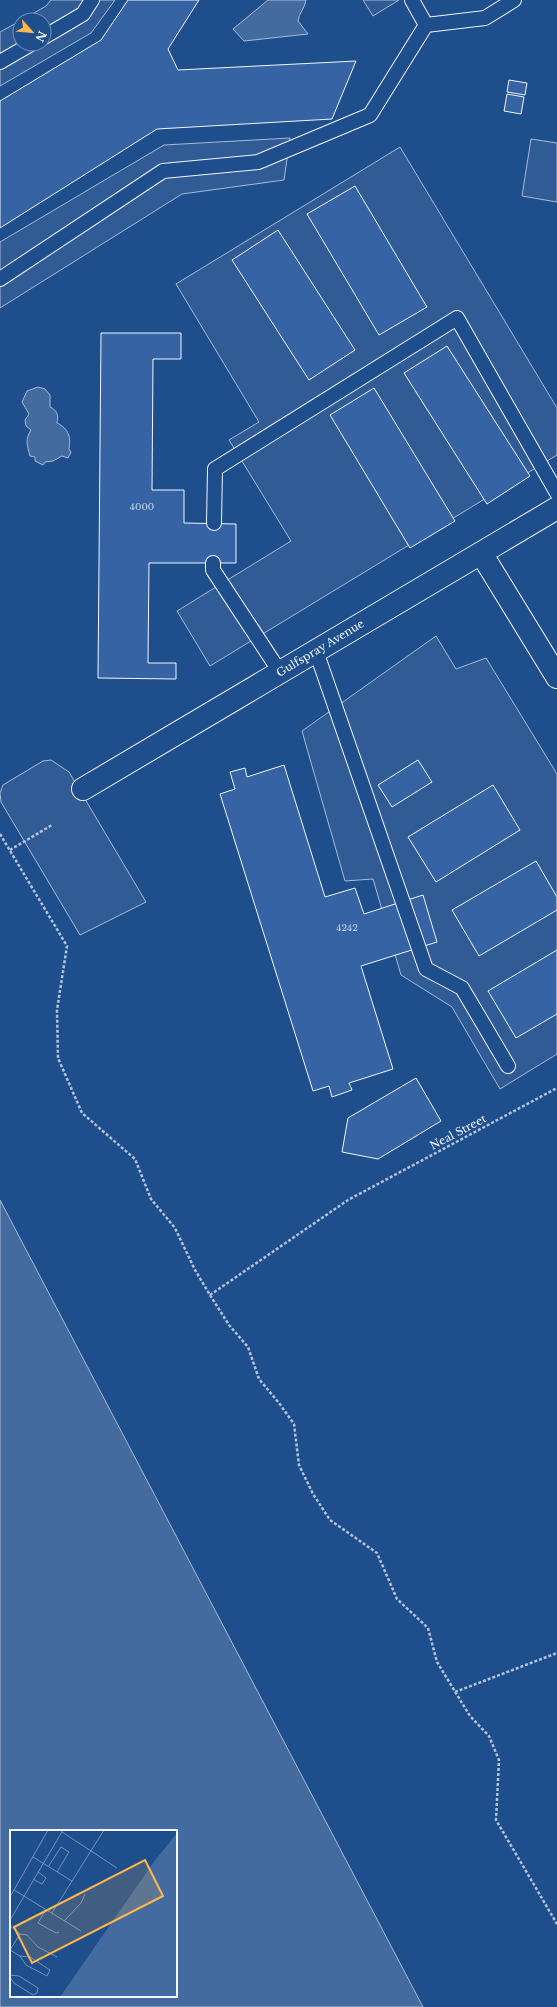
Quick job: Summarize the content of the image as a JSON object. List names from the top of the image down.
{
  "streets": {
    "street": ["Gulfspray Avenue"],
    "path": ["Neal Street"]
  },
  "house_numbers": ["4000", "4242"],
  "north": "bottom right"
}
